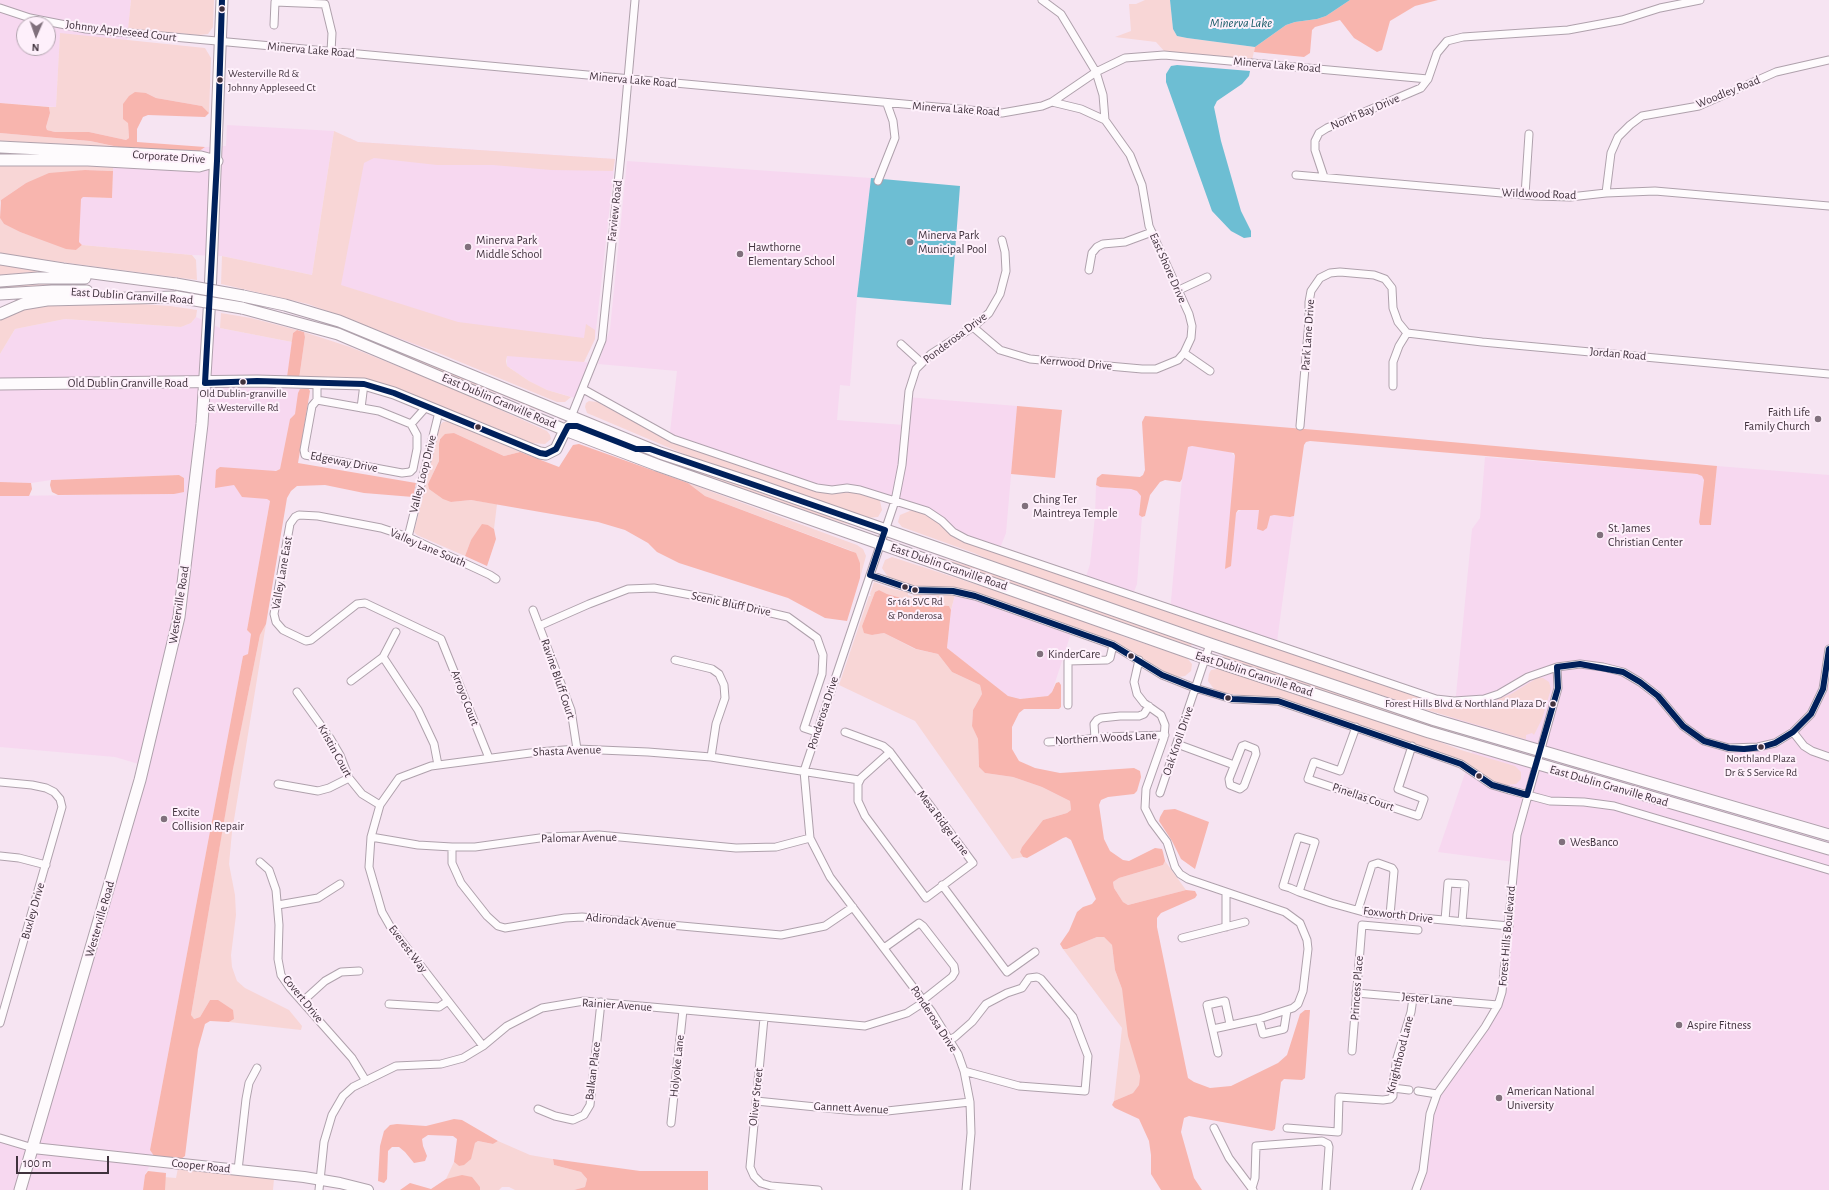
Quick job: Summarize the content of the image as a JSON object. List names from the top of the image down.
{
  "streets": {
    "main road": [
      "Corporate Drive",
      "East Dublin Granville Road",
      "Old Dublin Granville Road",
      "Westerville Road"
    ],
    "street": [
      "Johnny Appleseed Court",
      "Minerva Lake Road",
      "Woodley Road",
      "North Bay Drive",
      "Wildwood Road",
      "Farview Road",
      "East Shore Drive",
      "Park Lane Drive",
      "Ponderosa Drive",
      "Jordan Road",
      "Kerrwood Drive",
      "Edgeway Drive",
      "Valley Loop Drive",
      "Valley Lane South",
      "Valley Lane East",
      "Scenic Bluff Drive",
      "Ravine Bluff Court",
      "Arroyo Court",
      "Northern Woods Lane",
      "Oak Knoll Drive",
      "Kristin Court",
      "Shasta Avenue",
      "Pinellas Court",
      "Mesa Ridge Lane",
      "Palomar Avenue",
      "Buxley Drive",
      "Foxworth Drive",
      "Adirondack Avenue",
      "Forest Hills Boulevard",
      "Everest Way",
      "Princess Place",
      "Covert Drive",
      "Jester Lane",
      "Rainier Avenue",
      "Knighthood Lane",
      "Holyoke Lane",
      "Balkan Place",
      "Oliver Street",
      "Gannett Avenue",
      "Cooper Road"
    ]
  },
  "crossings": [
    ["Johnny Appleseed Court", "Minerva Lake Road"],
    ["Johnny Appleseed Court", "Westerville Road"],
    ["Minerva Lake Road", "North Bay Drive"],
    ["Minerva Lake Road", "Farview Road"],
    ["Minerva Lake Road", "East Shore Drive"],
    ["Minerva Lake Road", "Westerville Road"],
    ["Woodley Road", "Wildwood Road"],
    ["North Bay Drive", "Wildwood Road"],
    ["Corporate Drive", "Westerville Road"],
    ["Farview Road", "East Dublin Granville Road"],
    ["East Shore Drive", "Kerrwood Drive"],
    ["East Dublin Granville Road", "Ponderosa Drive"],
    ["East Dublin Granville Road", "Old Dublin Granville Road"],
    ["East Dublin Granville Road", "Oak Knoll Drive"],
    ["East Dublin Granville Road", "Pinellas Court"],
    ["East Dublin Granville Road", "Forest Hills Boulevard"],
    ["Park Lane Drive", "Jordan Road"],
    ["Ponderosa Drive", "Kerrwood Drive"],
    ["Ponderosa Drive", "Scenic Bluff Drive"],
    ["Ponderosa Drive", "Shasta Avenue"],
    ["Ponderosa Drive", "Palomar Avenue"],
    ["Ponderosa Drive", "Adirondack Avenue"],
    ["Ponderosa Drive", "Rainier Avenue"],
    ["Ponderosa Drive", "Gannett Avenue"],
    ["Old Dublin Granville Road", "Edgeway Drive"],
    ["Old Dublin Granville Road", "Valley Loop Drive"],
    ["Old Dublin Granville Road", "Westerville Road"],
    ["Valley Loop Drive", "Valley Lane South"],
    ["Valley Lane South", "Valley Lane East"],
    ["Valley Lane East", "Arroyo Court"],
    ["Scenic Bluff Drive", "Ravine Bluff Court"],
    ["Westerville Road", "Cooper Road"],
    ["Ravine Bluff Court", "Shasta Avenue"],
    ["Arroyo Court", "Shasta Avenue"],
    ["Kristin Court", "Shasta Avenue"],
    ["Shasta Avenue", "Palomar Avenue"],
    ["Shasta Avenue", "Everest Way"],
    ["Palomar Avenue", "Adirondack Avenue"],
    ["Palomar Avenue", "Everest Way"],
    ["Foxworth Drive", "Forest Hills Boulevard"],
    ["Forest Hills Boulevard", "Jester Lane"],
    ["Everest Way", "Rainier Avenue"],
    ["Princess Place", "Jester Lane"],
    ["Covert Drive", "Rainier Avenue"],
    ["Jester Lane", "Knighthood Lane"],
    ["Rainier Avenue", "Holyoke Lane"],
    ["Rainier Avenue", "Balkan Place"],
    ["Rainier Avenue", "Oliver Street"],
    ["Rainier Avenue", "Cooper Road"],
    ["Oliver Street", "Gannett Avenue"]
  ],
  "water": ["Minerva Lake"],
  "places": [
    "Westerville Rd & Johnny Appleseed Ct",
    "Minerva Park Municipal Pool",
    "Minerva Park Middle School",
    "Hawthorne Elementary School",
    "Old Dublin-granville & Westerville Rd",
    "Faith Life Family Church",
    "Ching Ter Maintreya Temple",
    "St. James Christian Center",
    "Sr 161 SVC Rd & Ponderosa",
    "KinderCare",
    "Forest Hills Blvd & Northland Plaza Dr",
    "Northland Plaza Dr & S Service Rd",
    "Excite Collision Repair",
    "WesBanco",
    "Aspire Fitness",
    "American National University"
  ],
  "scale_bar": "100 m",
  "north": "bottom"
}
